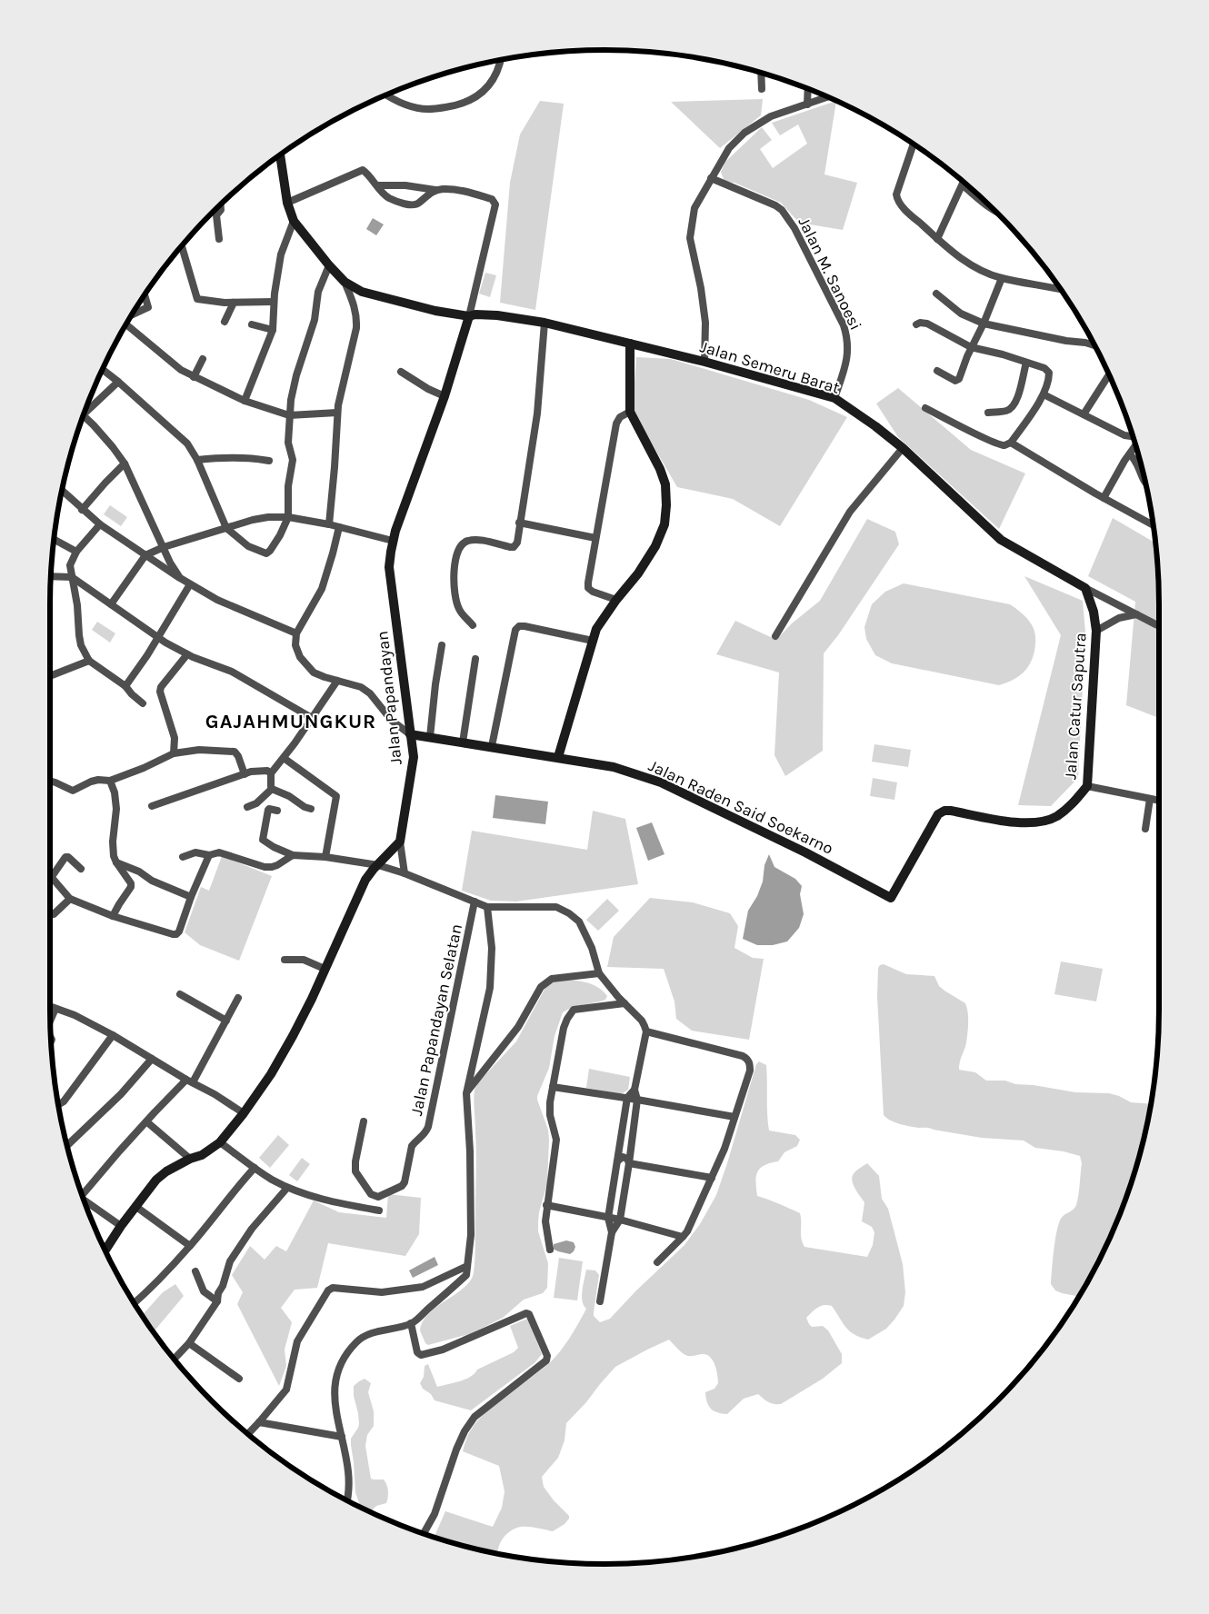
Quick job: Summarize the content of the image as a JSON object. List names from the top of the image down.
{
  "streets": {
    "street": [
      "Jalan M. Sanoesi",
      "Jalan Semeru Barat",
      "Jalan Papandayan",
      "Jalan Catur Saputra",
      "Jalan Raden Said Soekarno",
      "Jalan Papandayan Selatan"
    ]
  },
  "crossings": [
    ["Jalan M. Sanoesi", "Jalan Semeru Barat"],
    ["Jalan Semeru Barat", "Jalan Papandayan"],
    ["Jalan Semeru Barat", "Jalan Catur Saputra"],
    ["Jalan Papandayan", "Jalan Raden Said Soekarno"],
    ["Jalan Catur Saputra", "Jalan Raden Said Soekarno"]
  ],
  "districts": ["GAJAHMUNGKUR"]
}
